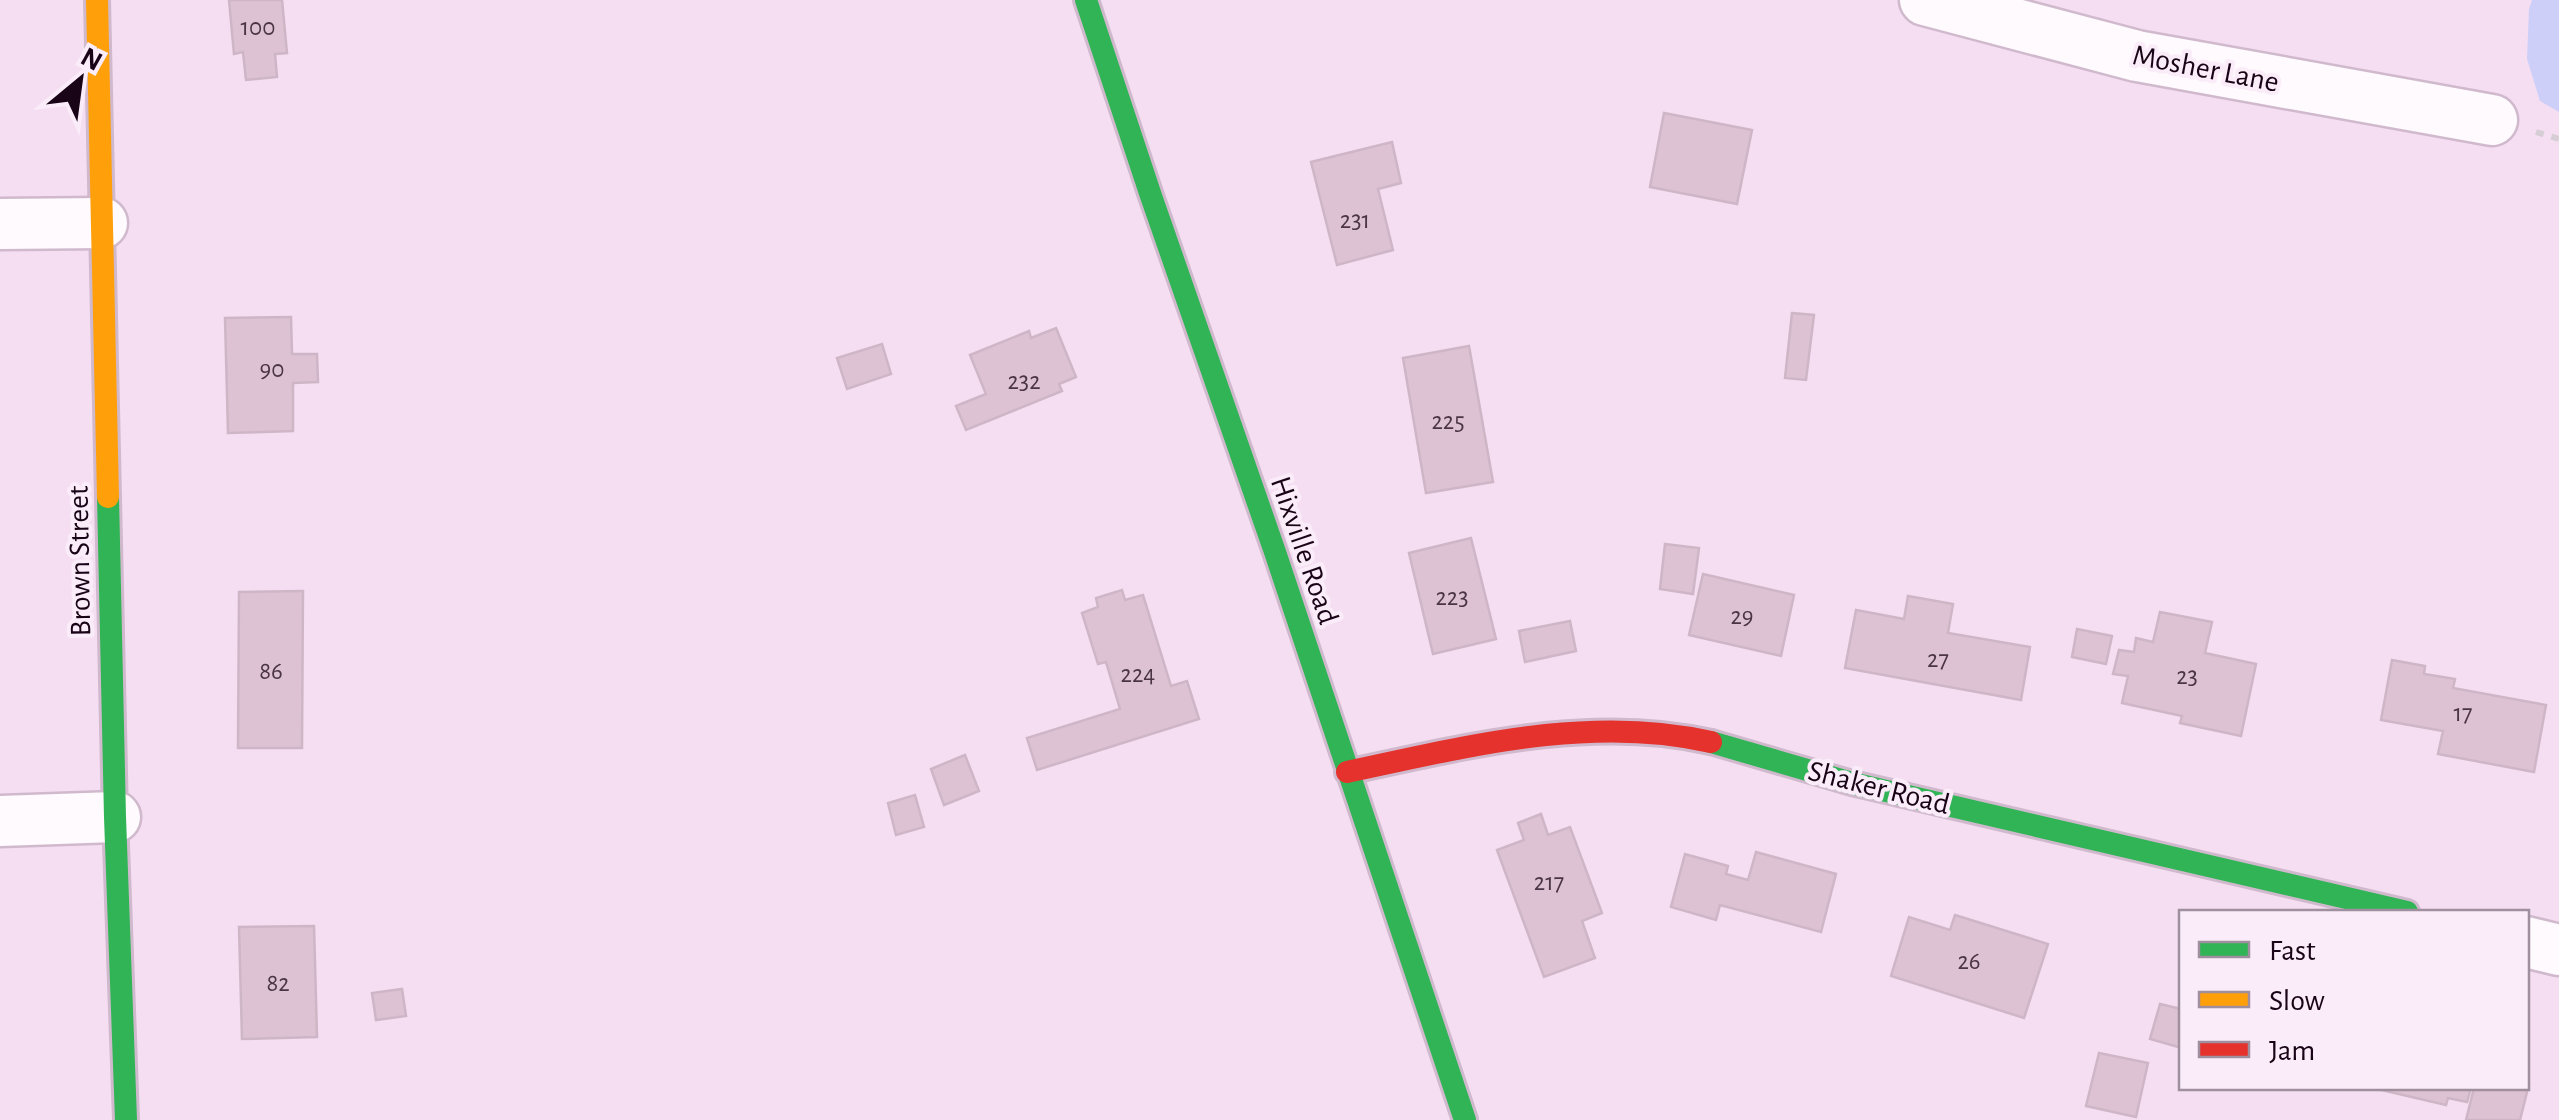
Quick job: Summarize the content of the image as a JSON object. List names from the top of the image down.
{
  "streets": {
    "street": [
      "Mosher Lane",
      "Hixville Road",
      "Brown Street",
      "Shaker Road"
    ]
  },
  "crossings": [
    ["Hixville Road", "Shaker Road"]
  ],
  "house_numbers": [
    "100",
    "231",
    "90",
    "232",
    "225",
    "223",
    "29",
    "27",
    "86",
    "224",
    "23",
    "17",
    "217",
    "26",
    "82"
  ],
  "legend": ["Fast", "Slow", "Jam"],
  "north": "top right"
}
